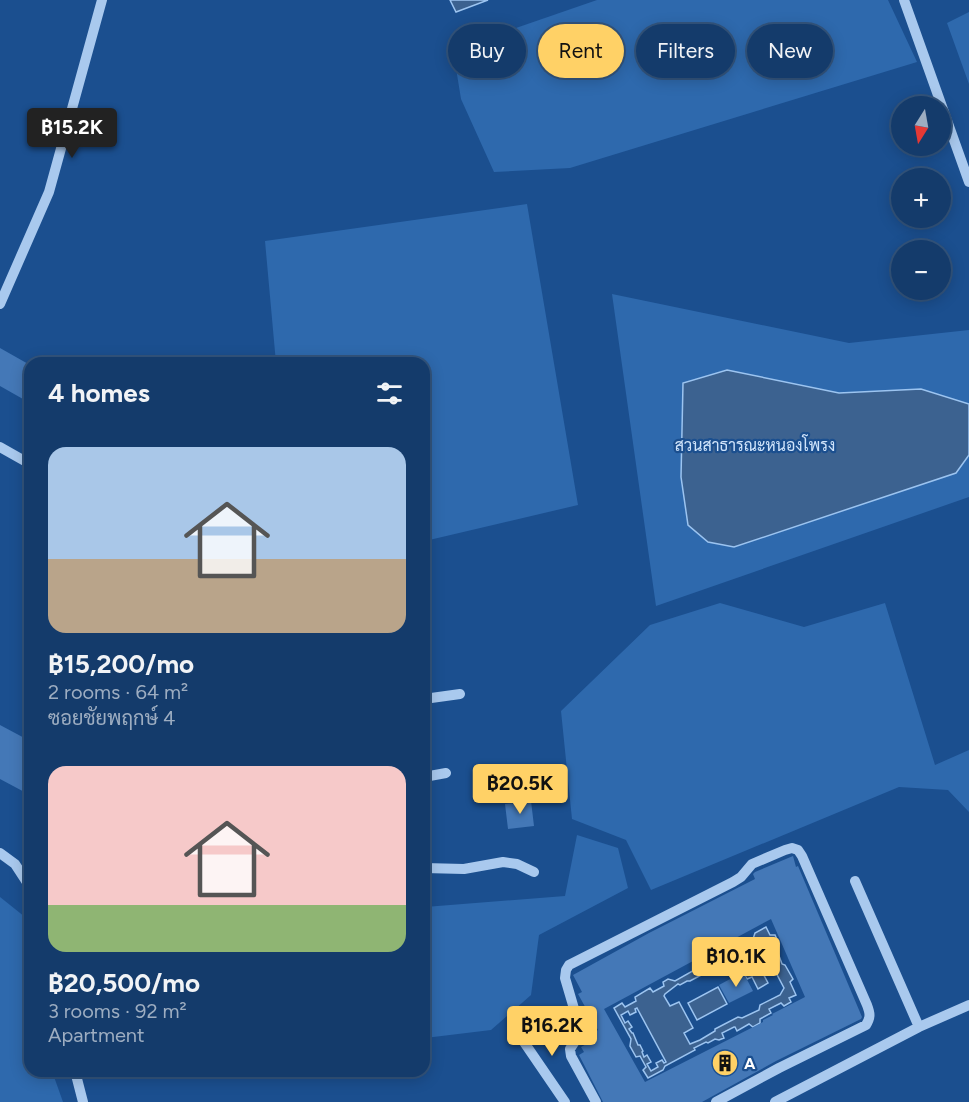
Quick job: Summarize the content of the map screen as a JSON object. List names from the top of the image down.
{
  "parks": ["สวนสาธารณะหนองโพรง"],
  "places": {
    "building": ["A"]
  },
  "north": "bottom",
  "page": {
    "chip": [
      "Buy",
      "Rent",
      "Filters",
      "New"
    ],
    "map_buttons": ["+", "−"],
    "price": [
      "฿15.2K",
      "฿20.5K",
      "฿10.1K",
      "฿16.2K"
    ],
    "heading": "4 homes",
    "list": [
      {
        "name": "฿15,200/mo",
        "note": "2 rooms · 64 m² · ซอยชัยพฤกษ์ 4"
      },
      {
        "name": "฿20,500/mo",
        "note": "3 rooms · 92 m² · Apartment"
      }
    ]
  }
}
